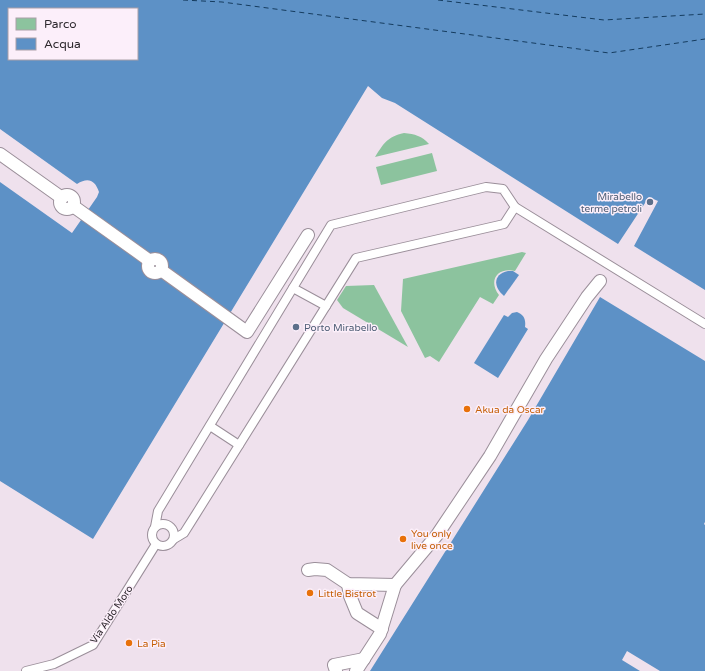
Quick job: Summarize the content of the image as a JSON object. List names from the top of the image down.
{
  "streets": {
    "lane": ["Via Aldo Moro"]
  },
  "places": [
    "Mirabello terme petroli",
    "Porto Mirabello",
    "Akua da Oscar",
    "You only live once",
    "Little Bistrot",
    "La Pia"
  ],
  "legend": ["Parco", "Acqua"]
}
